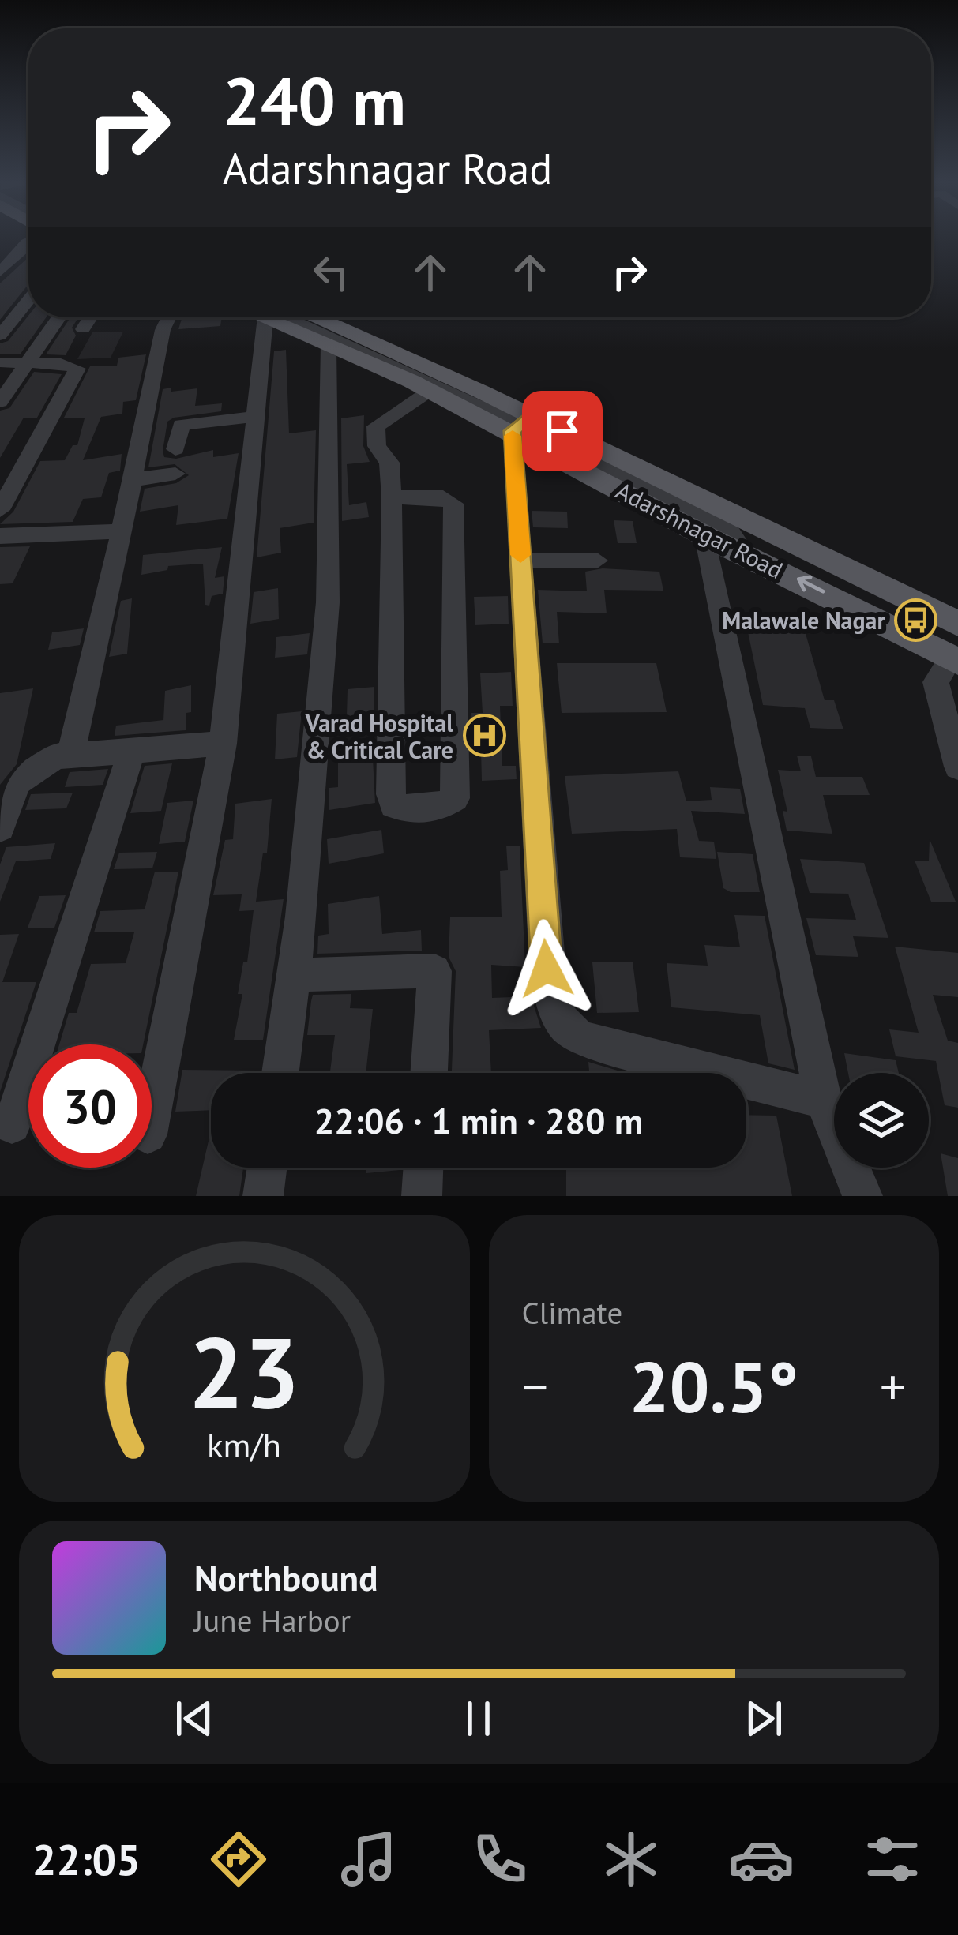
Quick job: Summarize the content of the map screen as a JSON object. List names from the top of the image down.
{
  "streets": {
    "main road": ["Adarshnagar Road"]
  },
  "places": {
    "bus stop": ["Malawale Nagar"],
    "hospital": ["Varad Hospital & Critical Care"]
  },
  "page": {
    "turn": ["240 m", "Adarshnagar Road"],
    "limit": "30",
    "trip": "22:06 · 1 min · 280 m",
    "tile": "Climate",
    "heat": ["−", "20.5°", "+"],
    "song": ["Northbound", "June Harbor"],
    "tabs": "22:05",
    "gauge": ["23", "km/h"]
  }
}
